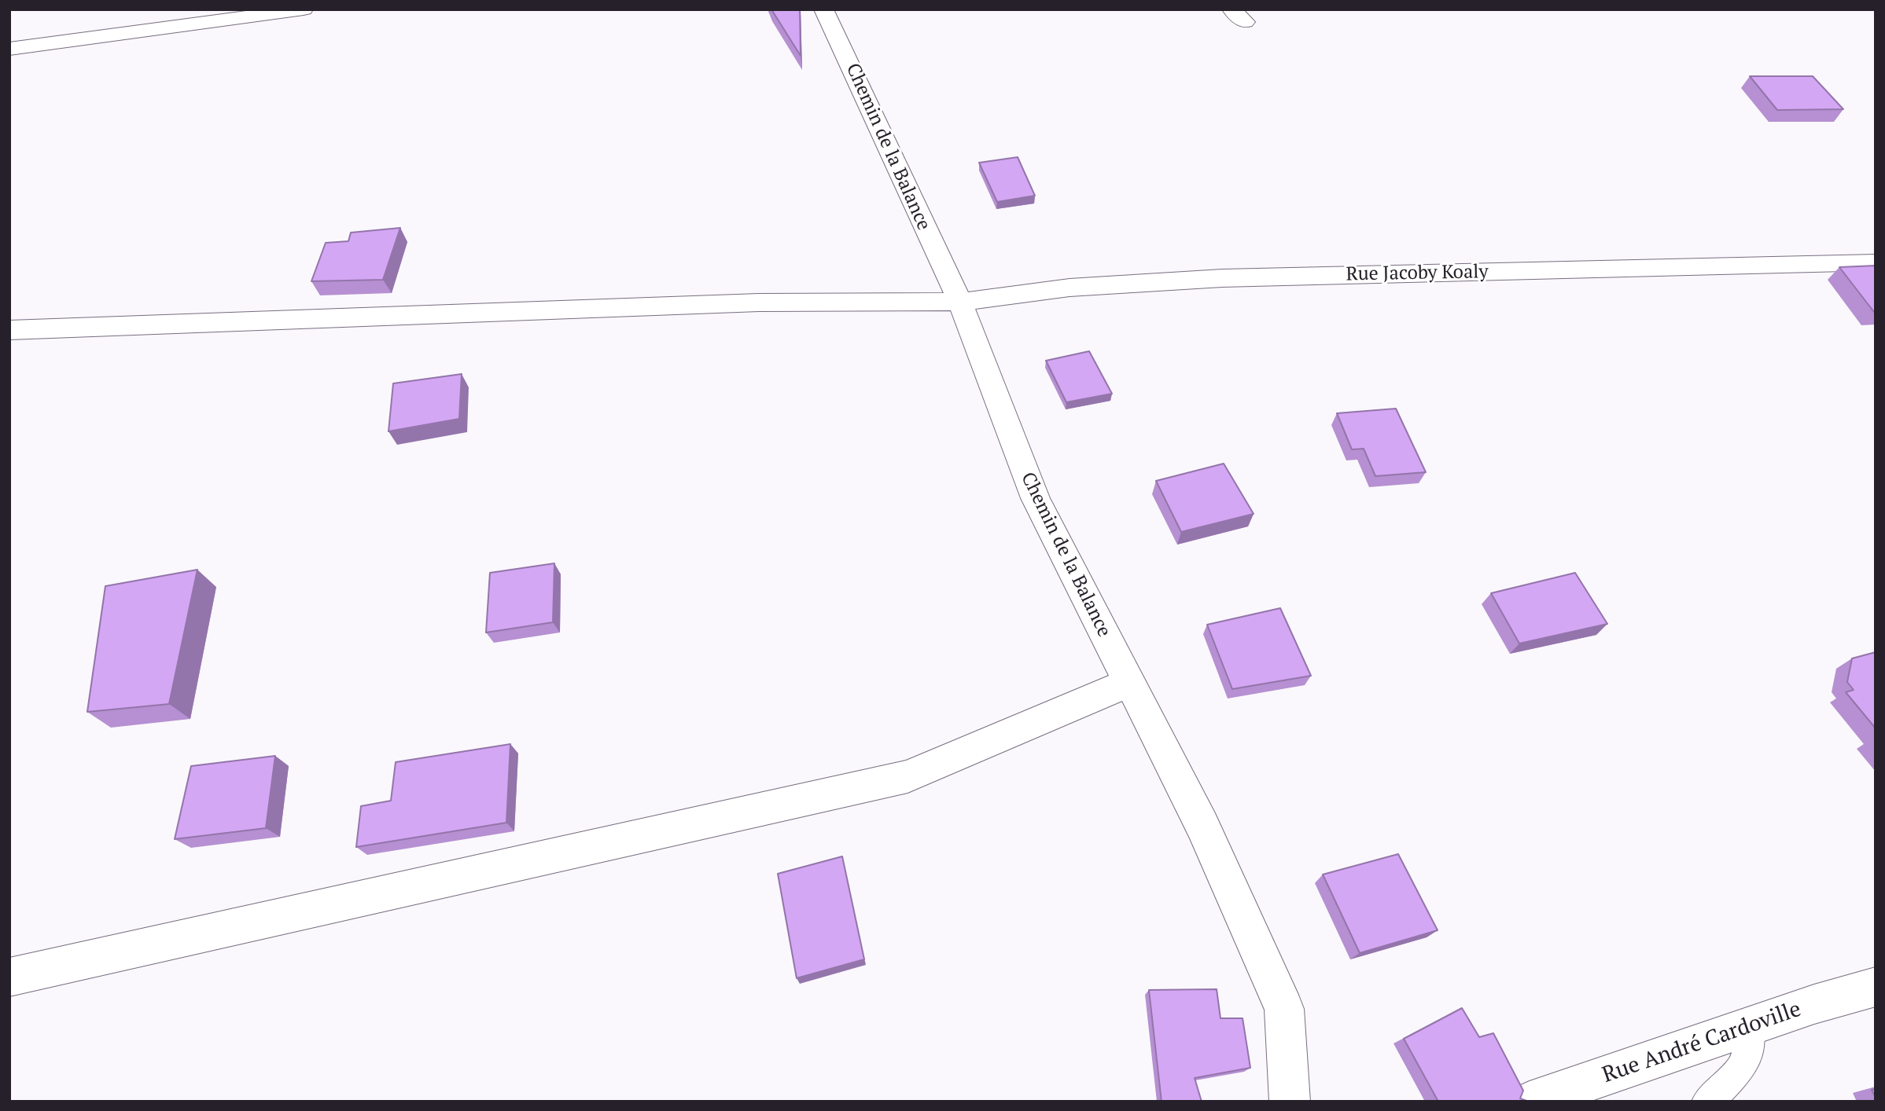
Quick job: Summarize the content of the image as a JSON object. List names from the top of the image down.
{
  "streets": {
    "street": ["Chemin de la Balance", "Rue Jacoby Koaly", "Rue André Cardoville"]
  },
  "crossings": [
    ["Chemin de la Balance", "Rue Jacoby Koaly"]
  ]
}
